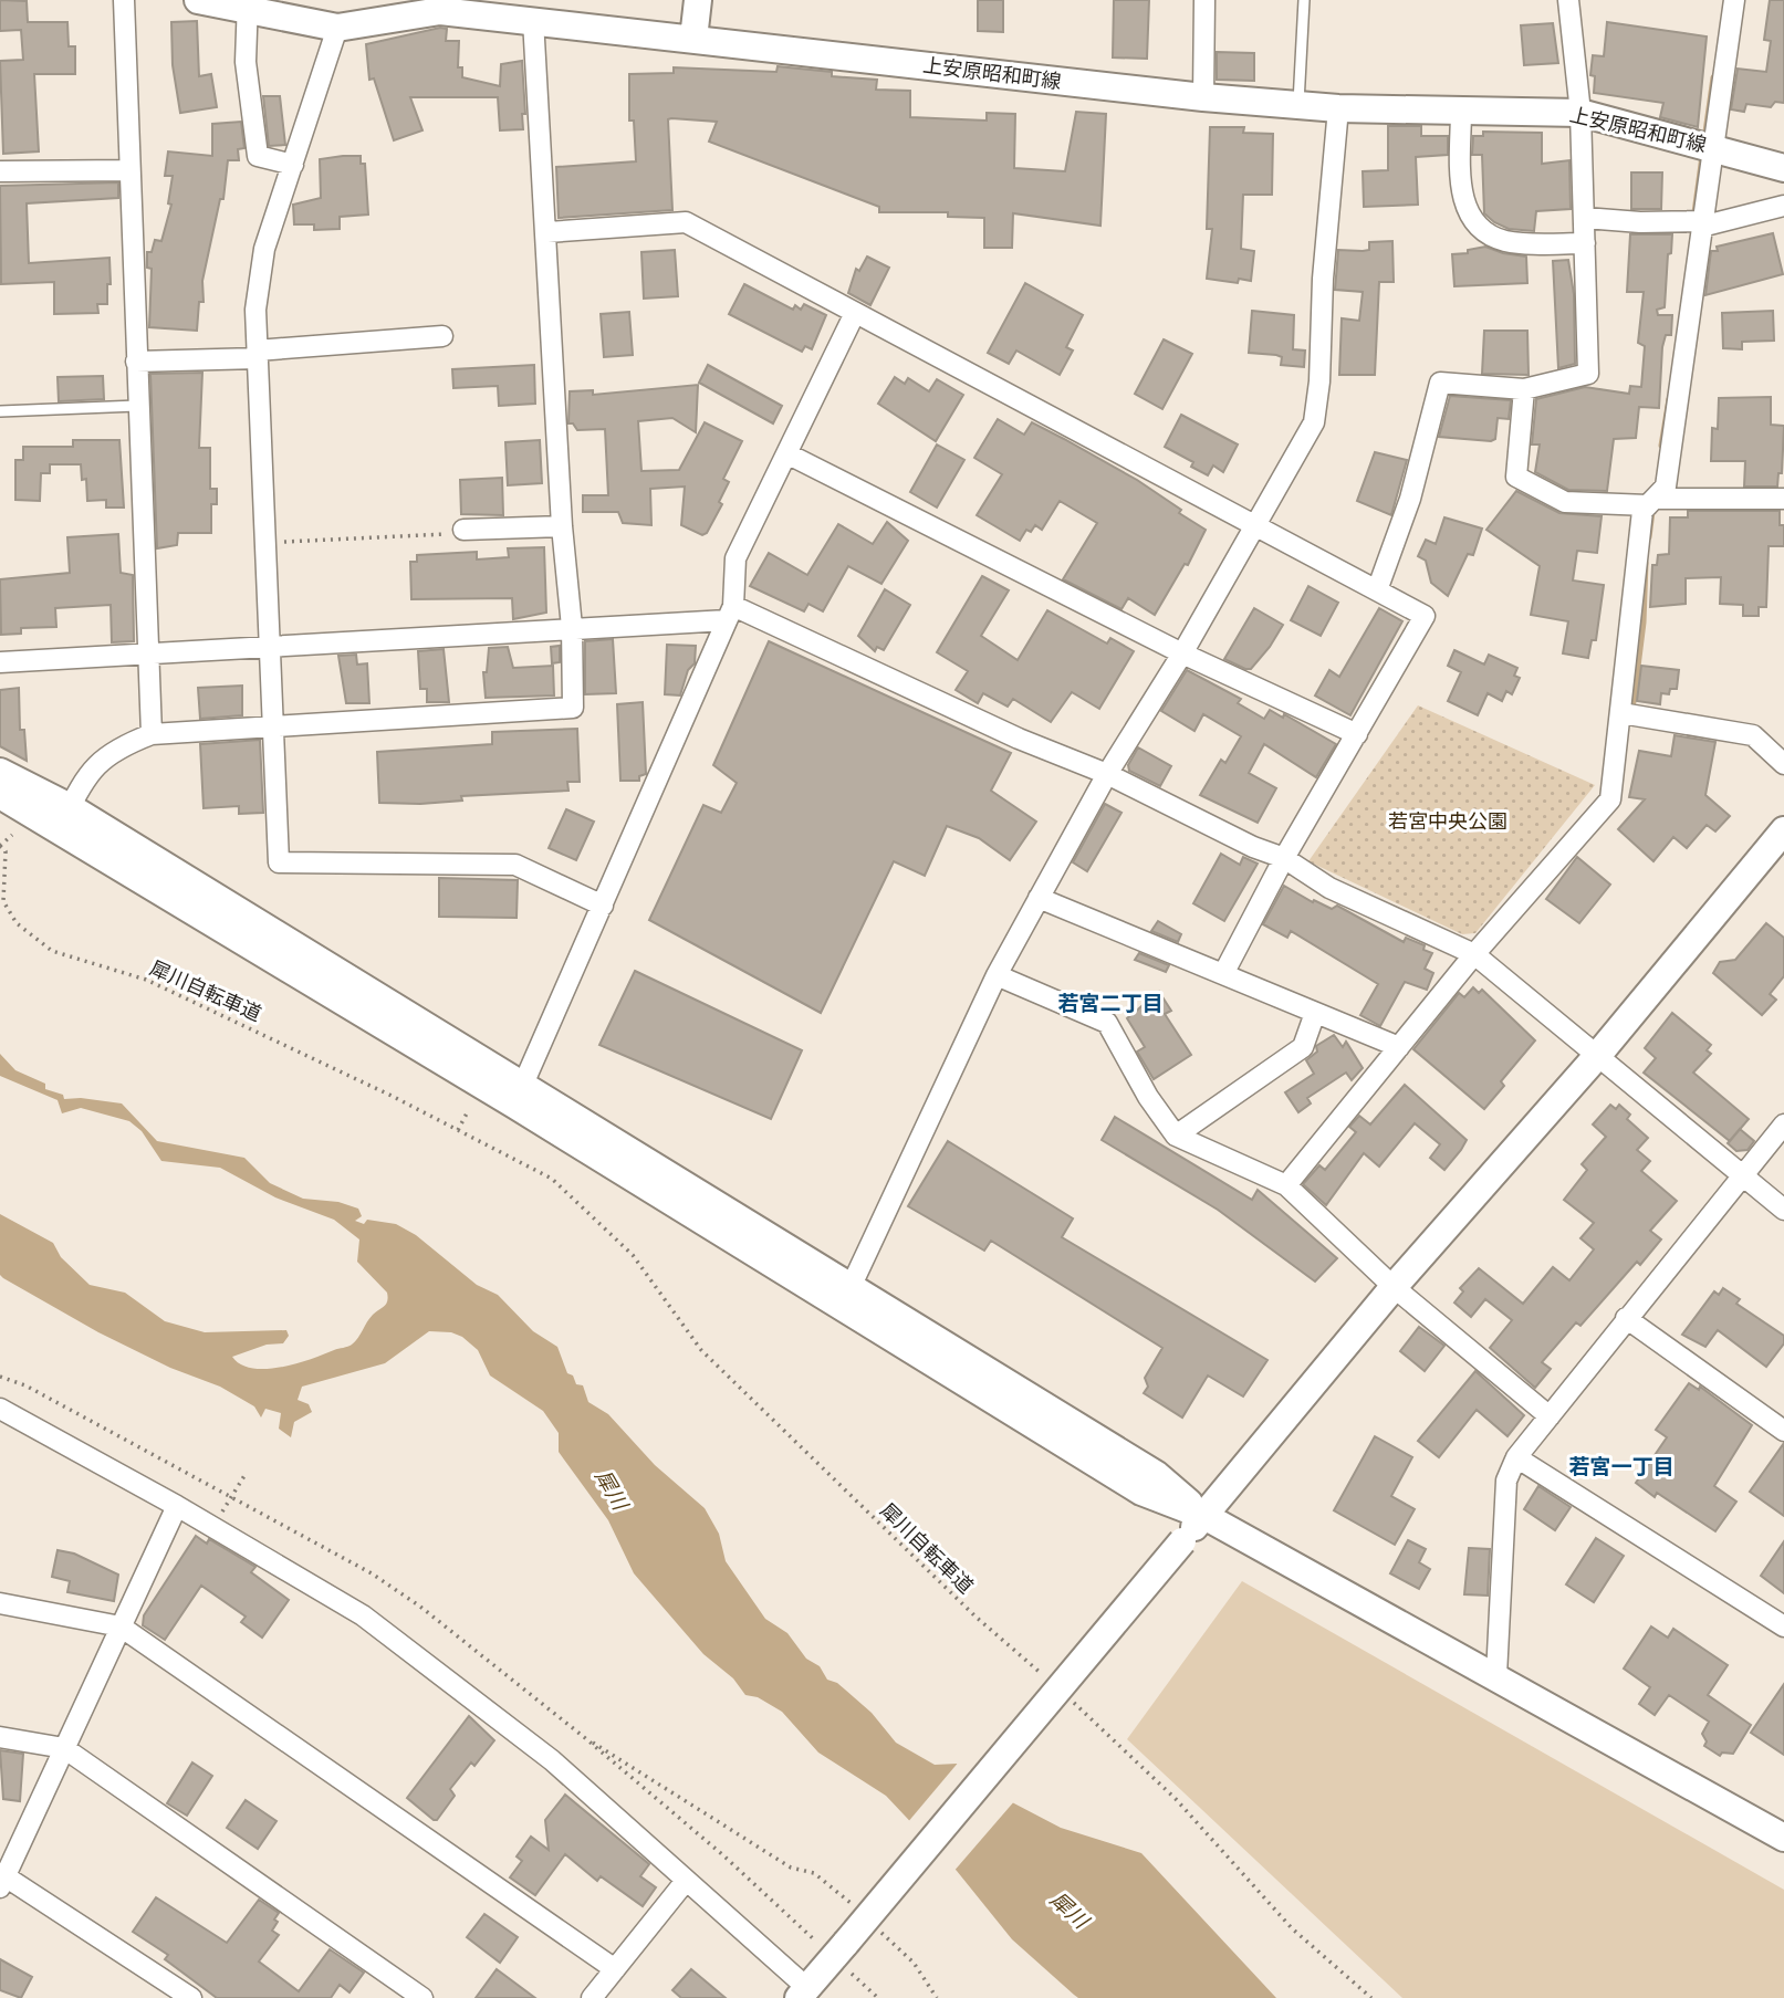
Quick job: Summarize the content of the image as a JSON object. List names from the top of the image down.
{
  "streets": {
    "street": ["上安原昭和町線"],
    "path": ["犀川自転車道"]
  },
  "districts": ["若宮二丁目", "若宮一丁目"],
  "water": ["犀川"],
  "parks": ["若宮中央公園"]
}
